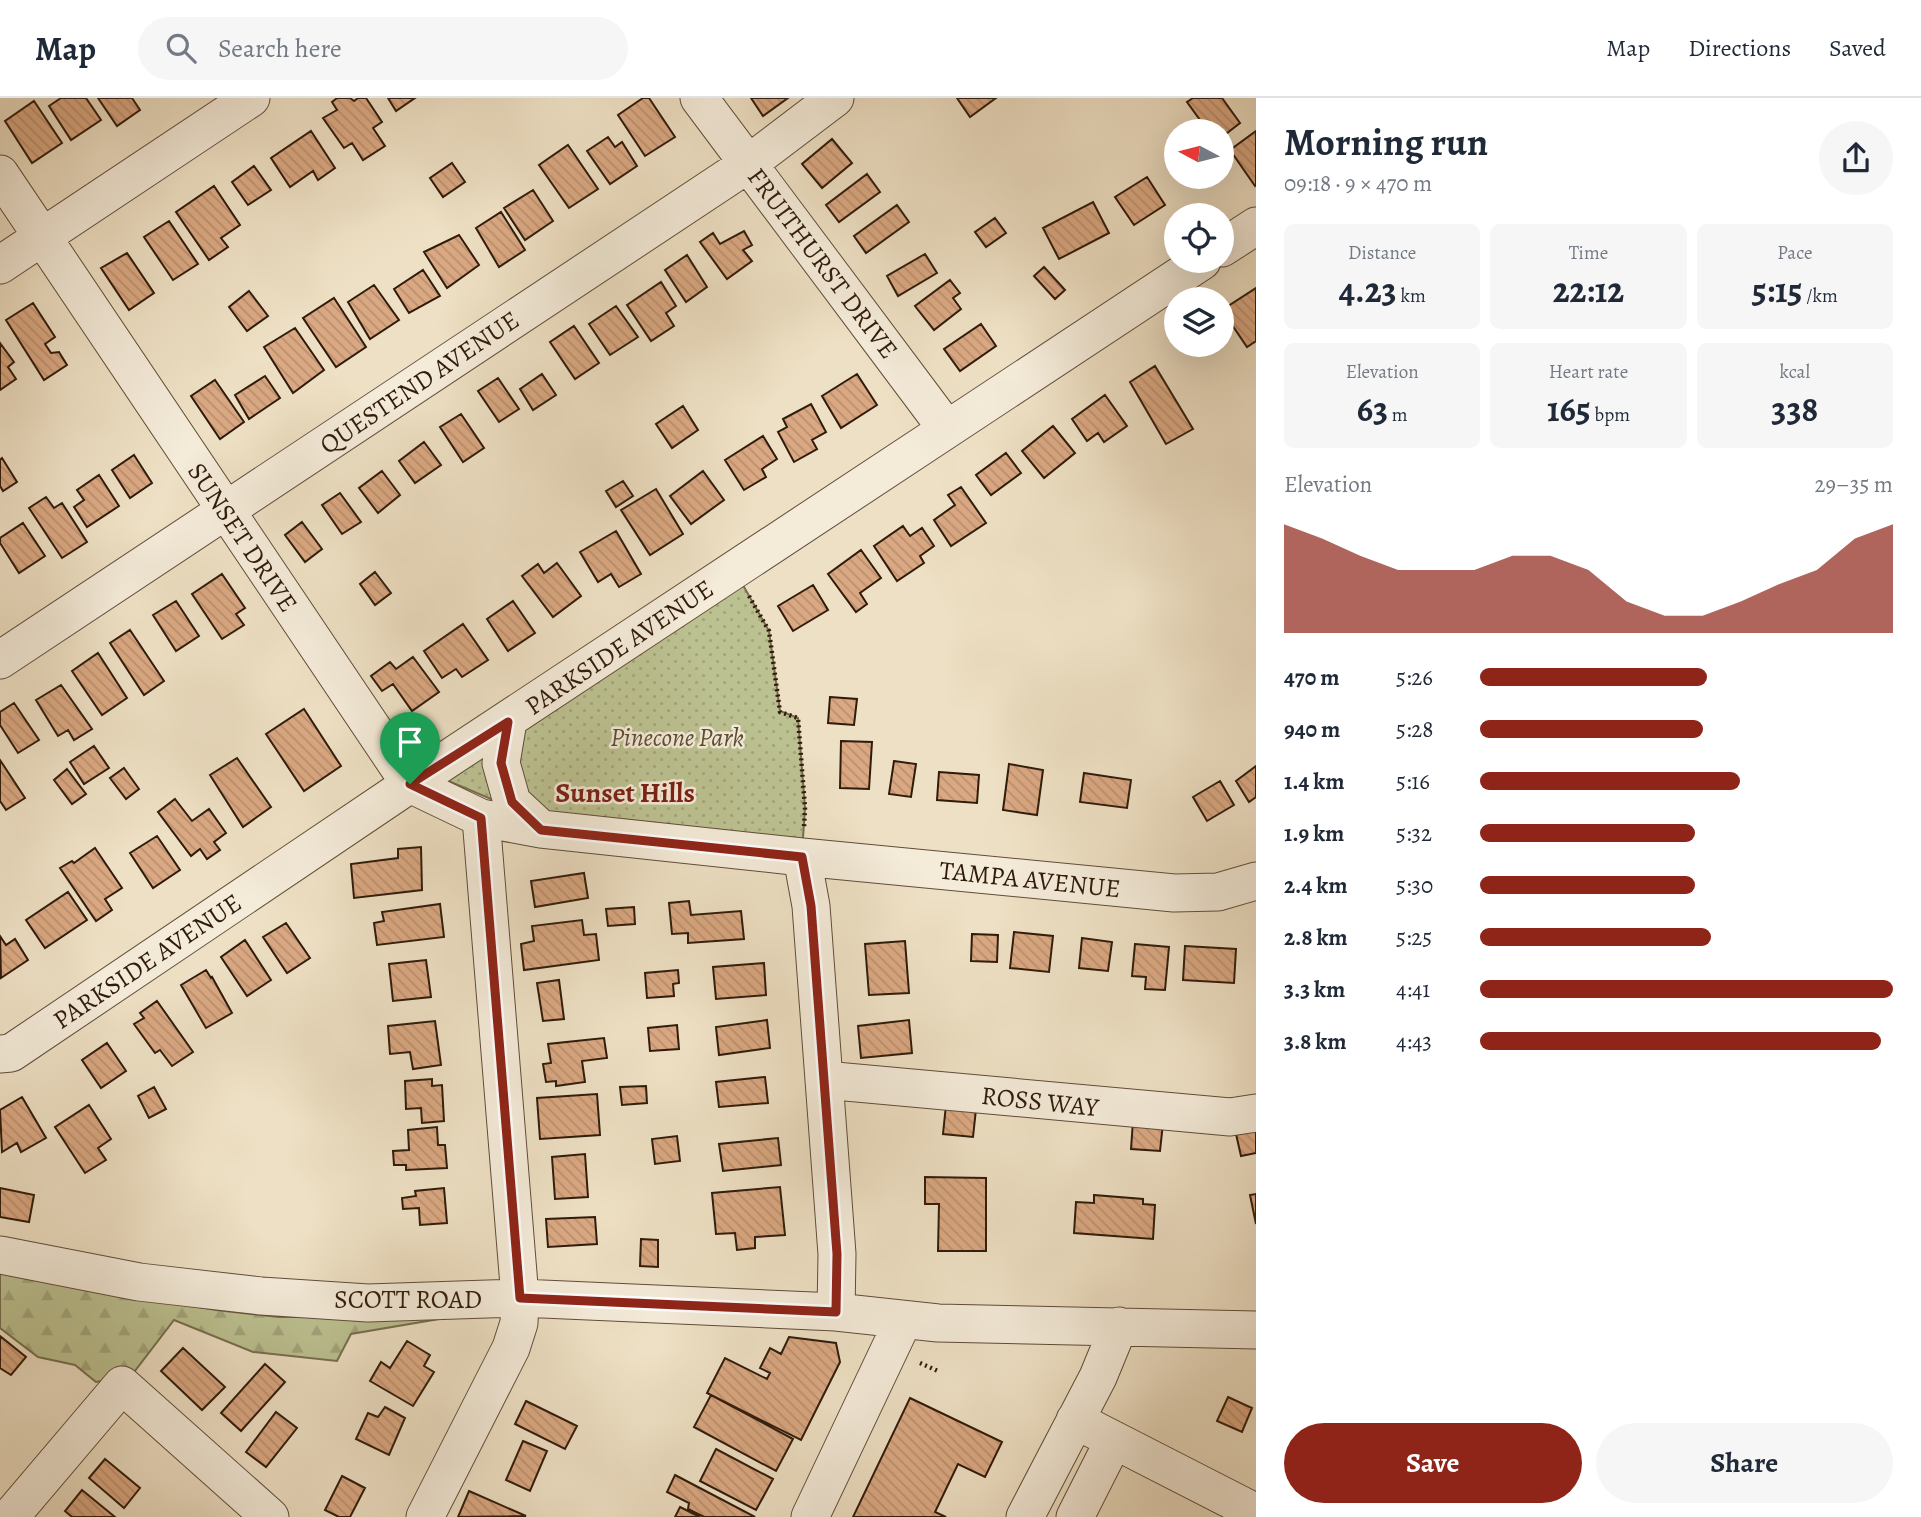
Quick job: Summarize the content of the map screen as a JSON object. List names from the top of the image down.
{
  "streets": {
    "street": [
      "FRUITHURST DRIVE",
      "QUESTEND AVENUE",
      "SUNSET DRIVE",
      "PARKSIDE AVENUE",
      "TAMPA AVENUE",
      "ROSS WAY",
      "SCOTT ROAD"
    ]
  },
  "crossings": [
    ["FRUITHURST DRIVE", "QUESTEND AVENUE"],
    ["FRUITHURST DRIVE", "PARKSIDE AVENUE"],
    ["QUESTEND AVENUE", "SUNSET DRIVE"],
    ["SUNSET DRIVE", "PARKSIDE AVENUE"]
  ],
  "districts": ["Sunset Hills"],
  "parks": ["Pinecone Park"],
  "north": "left",
  "page": {
    "header": "Map",
    "search": "Search here",
    "nav": ["Map", "Directions", "Saved"],
    "heading": ["Morning run", "09:18 · 9 × 470 m"],
    "stats": [
      ["Distance", "4.23 km"],
      ["Time", "22:12"],
      ["Pace", "5:15 /km"],
      ["Elevation", "63 m"],
      ["Heart rate", "165 bpm"],
      ["kcal", "338"]
    ],
    "chart": ["Elevation", "29–35 m"],
    "list": [
      {
        "name": "470 m",
        "note": "5:26"
      },
      {
        "name": "940 m",
        "note": "5:28"
      },
      {
        "name": "1.4 km",
        "note": "5:16"
      },
      {
        "name": "1.9 km",
        "note": "5:32"
      },
      {
        "name": "2.4 km",
        "note": "5:30"
      },
      {
        "name": "2.8 km",
        "note": "5:25"
      },
      {
        "name": "3.3 km",
        "note": "4:41"
      },
      {
        "name": "3.8 km",
        "note": "4:43"
      }
    ],
    "buttons": ["Save", "Share"]
  }
}
